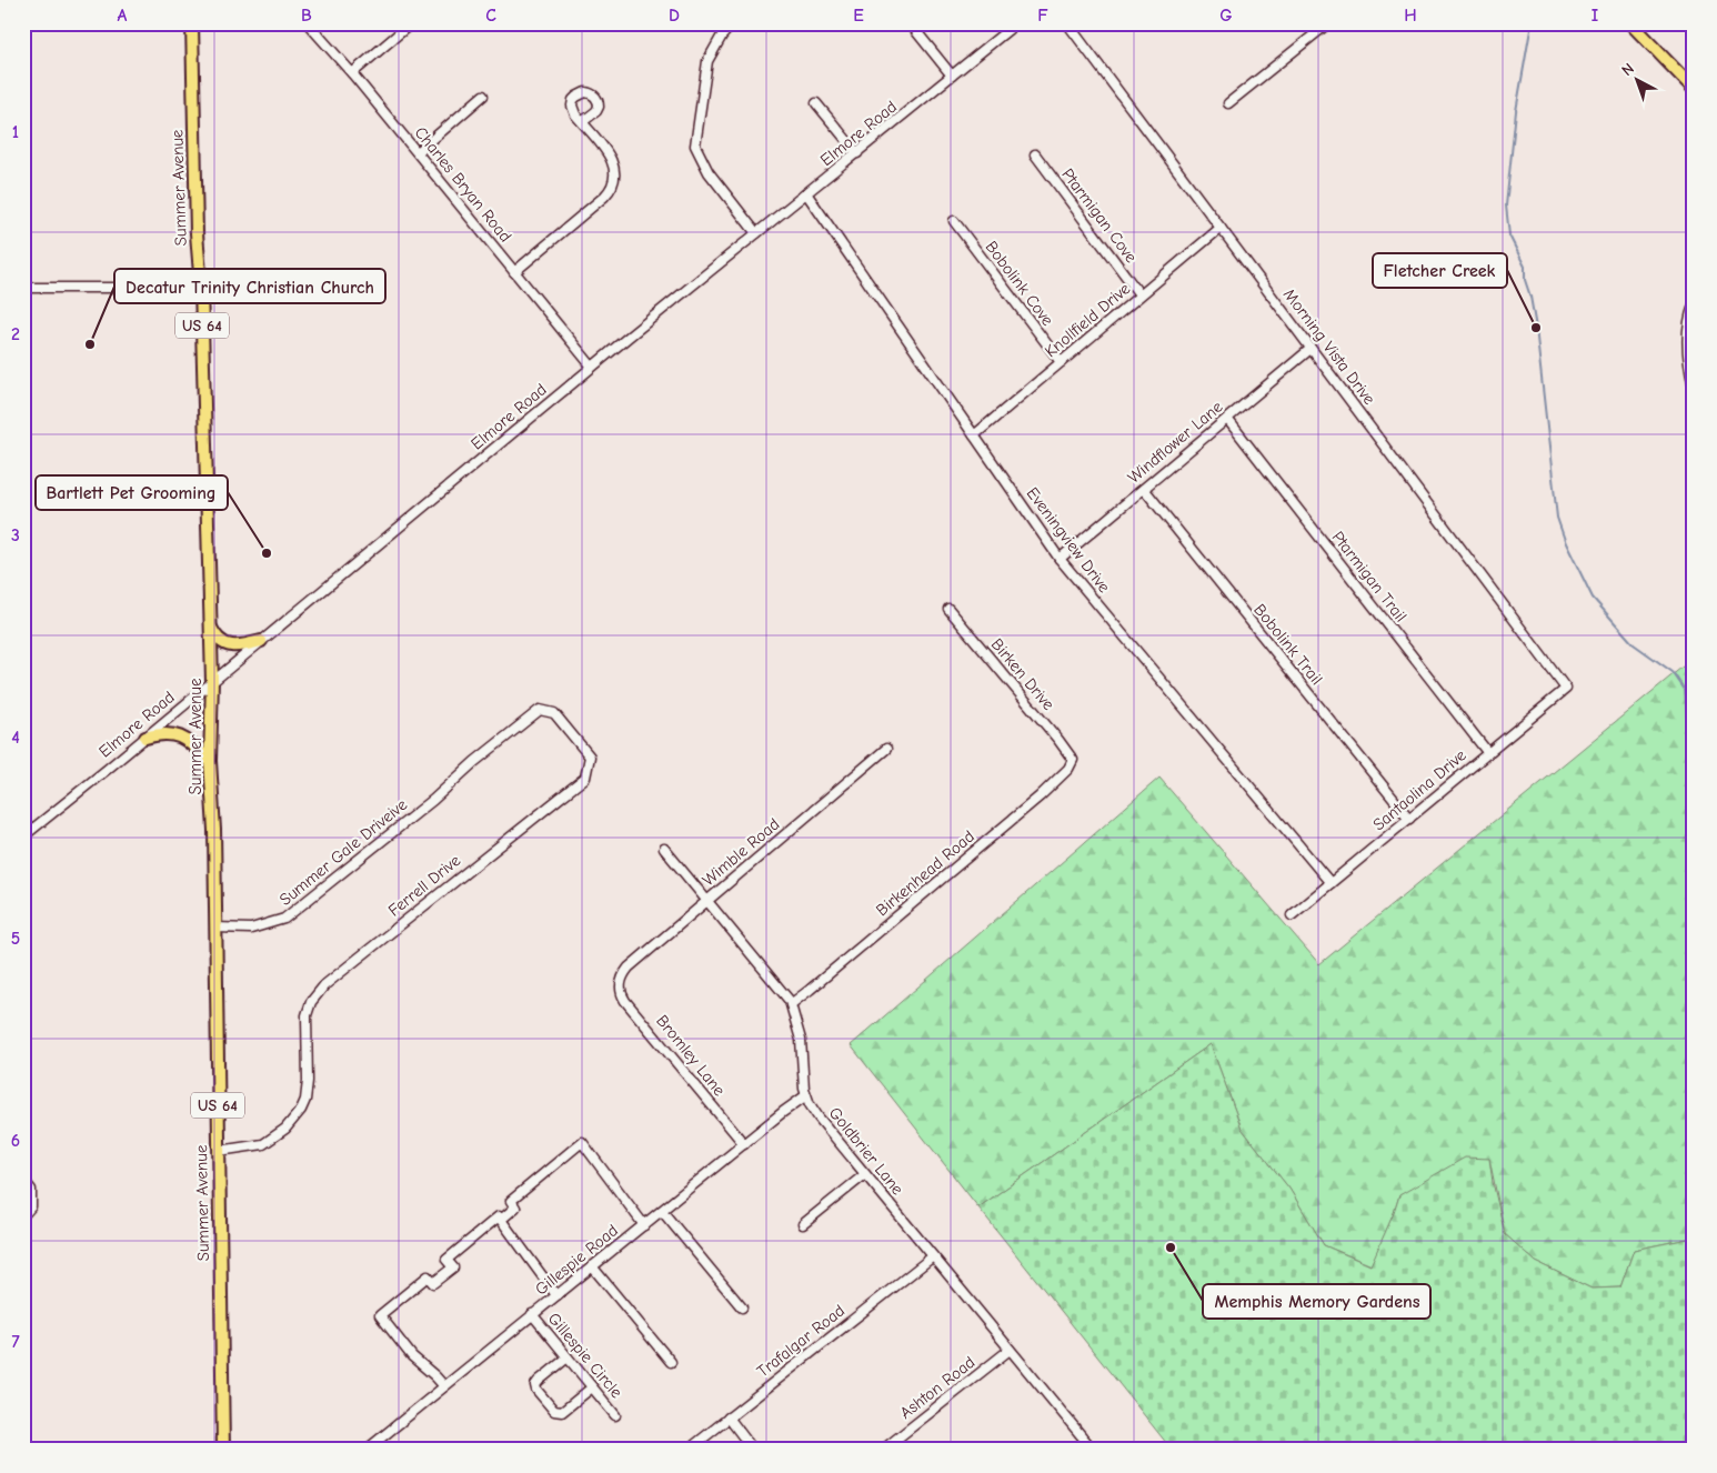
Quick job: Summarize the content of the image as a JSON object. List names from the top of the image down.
{
  "streets": {
    "main road": ["Summer Avenue", "US 64"],
    "street": [
      "Elmore Road",
      "Charles Bryan Road",
      "Ptarmigan Cove",
      "Bobolink Cove",
      "Knollfield Drive",
      "Morning Vista Drive",
      "Windflower Lane",
      "Eveningview Drive",
      "Ptarmigan Trail",
      "Bobolink Trail",
      "Birken Drive",
      "Santaolina Drive",
      "Summer Gale Driveive",
      "Wimble Road",
      "Birkenhead Road",
      "Ferrell Drive",
      "Bromley Lane",
      "Goldbrier Lane",
      "Gillespie Road",
      "Trafalgar Road",
      "Gillespie Circle",
      "Ashton Road"
    ]
  },
  "crossings": [
    ["Elmore Road", "Charles Bryan Road"],
    ["Elmore Road", "Summer Avenue"],
    ["Elmore Road", "Eveningview Drive"],
    ["Summer Avenue", "Summer Gale Driveive"],
    ["Summer Avenue", "Ferrell Drive"],
    ["Ptarmigan Cove", "Knollfield Drive"],
    ["Bobolink Cove", "Knollfield Drive"],
    ["Knollfield Drive", "Morning Vista Drive"],
    ["Knollfield Drive", "Eveningview Drive"],
    ["Morning Vista Drive", "Windflower Lane"],
    ["Morning Vista Drive", "Santaolina Drive"],
    ["Windflower Lane", "Eveningview Drive"],
    ["Windflower Lane", "Ptarmigan Trail"],
    ["Windflower Lane", "Bobolink Trail"],
    ["Eveningview Drive", "Santaolina Drive"],
    ["Ptarmigan Trail", "Santaolina Drive"],
    ["Bobolink Trail", "Santaolina Drive"],
    ["Birken Drive", "Birkenhead Road"],
    ["Summer Gale Driveive", "Ferrell Drive"],
    ["Wimble Road", "Bromley Lane"],
    ["Wimble Road", "Goldbrier Lane"],
    ["Birkenhead Road", "Goldbrier Lane"],
    ["Bromley Lane", "Gillespie Road"],
    ["Goldbrier Lane", "Gillespie Road"],
    ["Goldbrier Lane", "Trafalgar Road"],
    ["Goldbrier Lane", "Ashton Road"],
    ["Gillespie Road", "Gillespie Circle"]
  ],
  "places": [
    "Fletcher Creek",
    "Decatur Trinity Christian Church",
    "Bartlett Pet Grooming",
    "Memphis Memory Gardens"
  ],
  "north": "top left",
  "grid": {
    "columns": [
      "A",
      "B",
      "C",
      "D",
      "E",
      "F",
      "G",
      "H",
      "I"
    ],
    "rows": [
      "1",
      "2",
      "3",
      "4",
      "5",
      "6",
      "7"
    ]
  }
}
